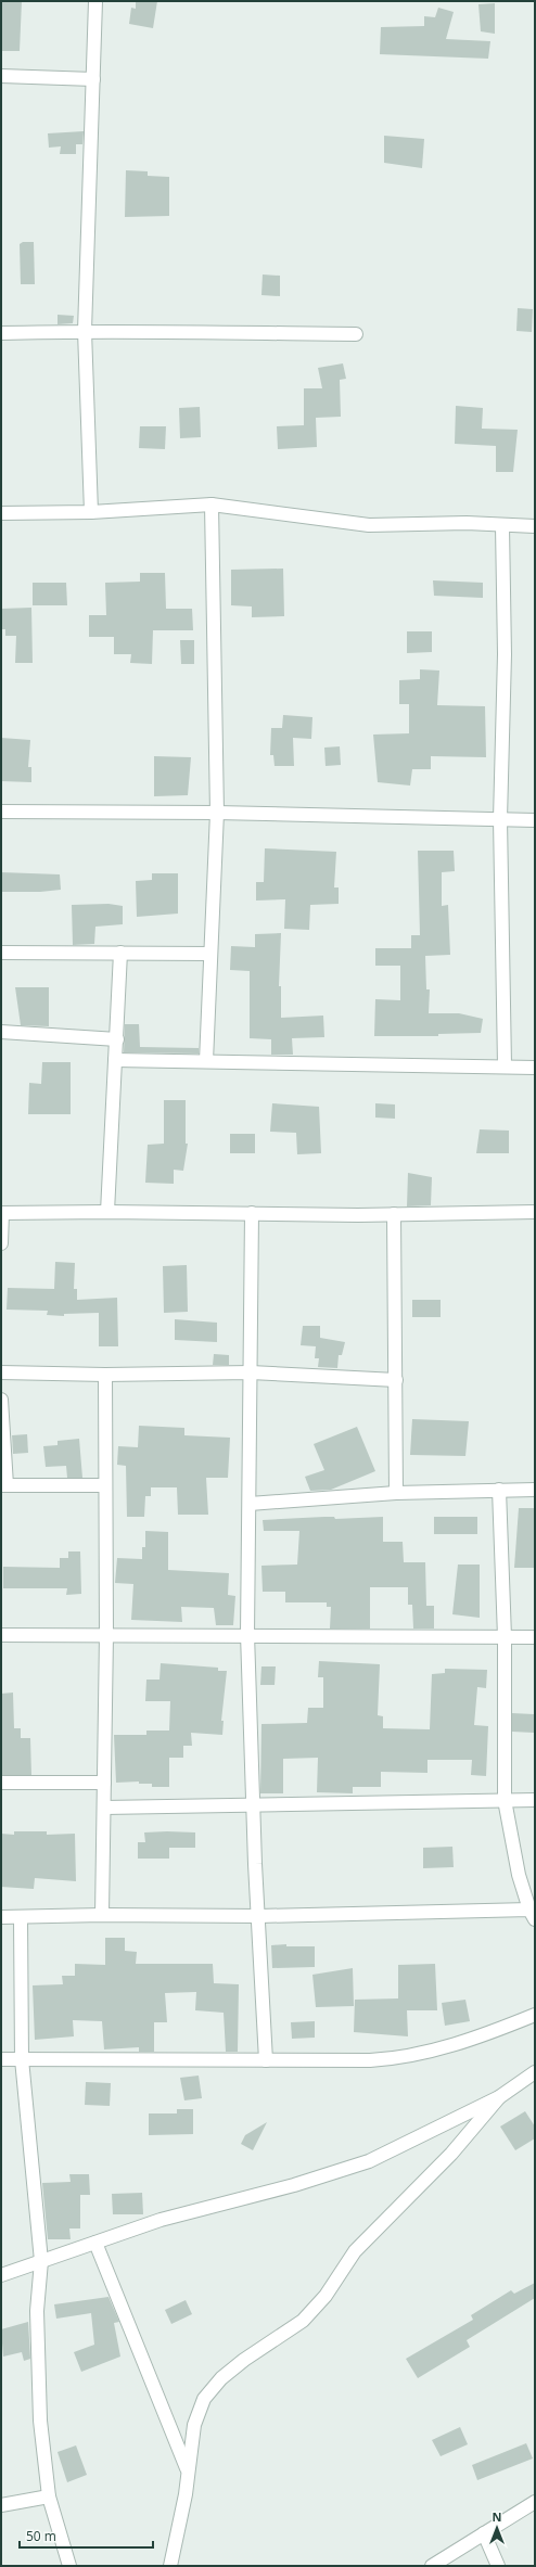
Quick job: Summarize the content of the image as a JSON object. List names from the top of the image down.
{
  "scale_bar": "50 m",
  "north": "top"
}
